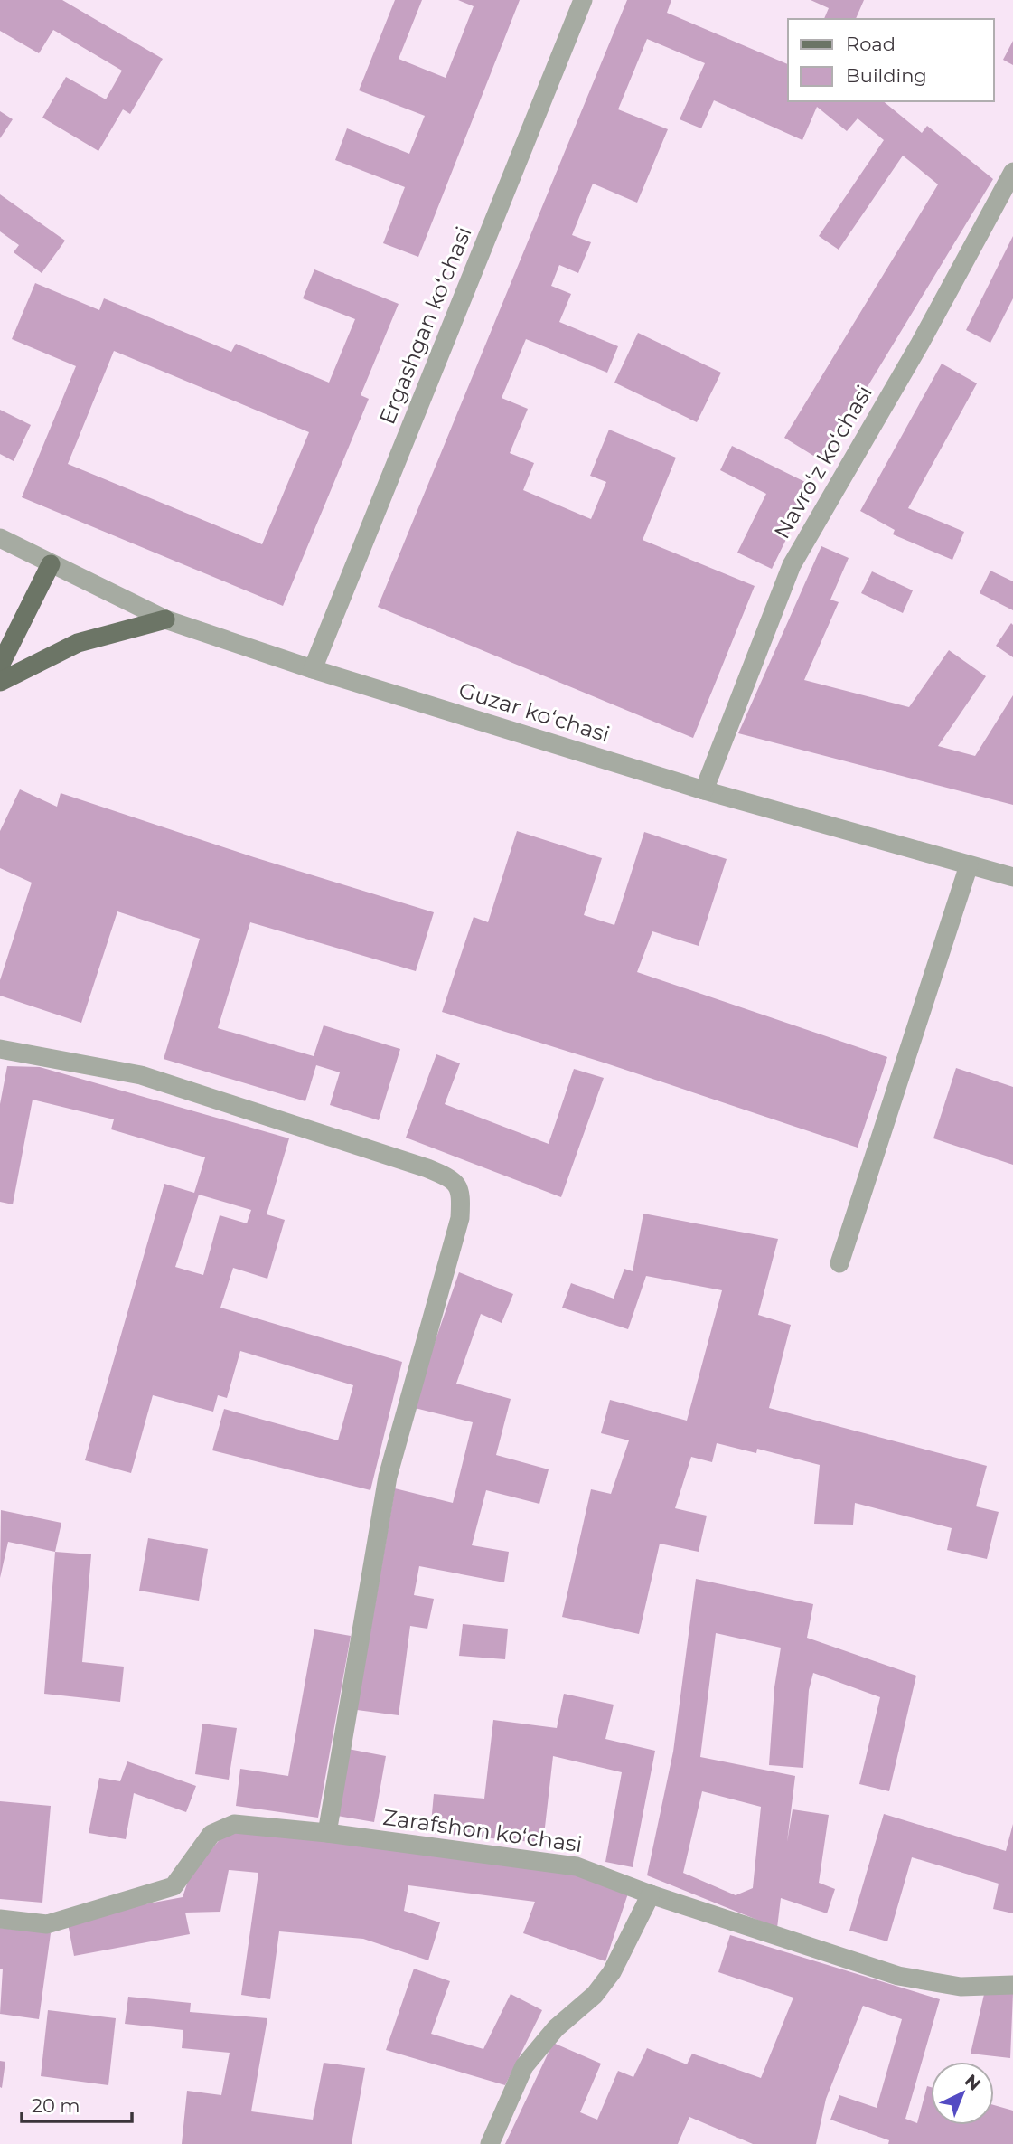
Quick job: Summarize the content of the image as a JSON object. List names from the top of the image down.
{
  "streets": {
    "street": [
      "Ergashgan koʻchasi",
      "Navroʻz koʻchasi",
      "Guzar koʻchasi",
      "Zarafshon koʻchasi"
    ]
  },
  "crossings": [
    ["Ergashgan koʻchasi", "Guzar koʻchasi"],
    ["Navroʻz koʻchasi", "Guzar koʻchasi"]
  ],
  "legend": ["Road", "Building"],
  "scale_bar": "20 m",
  "north": "top right"
}
